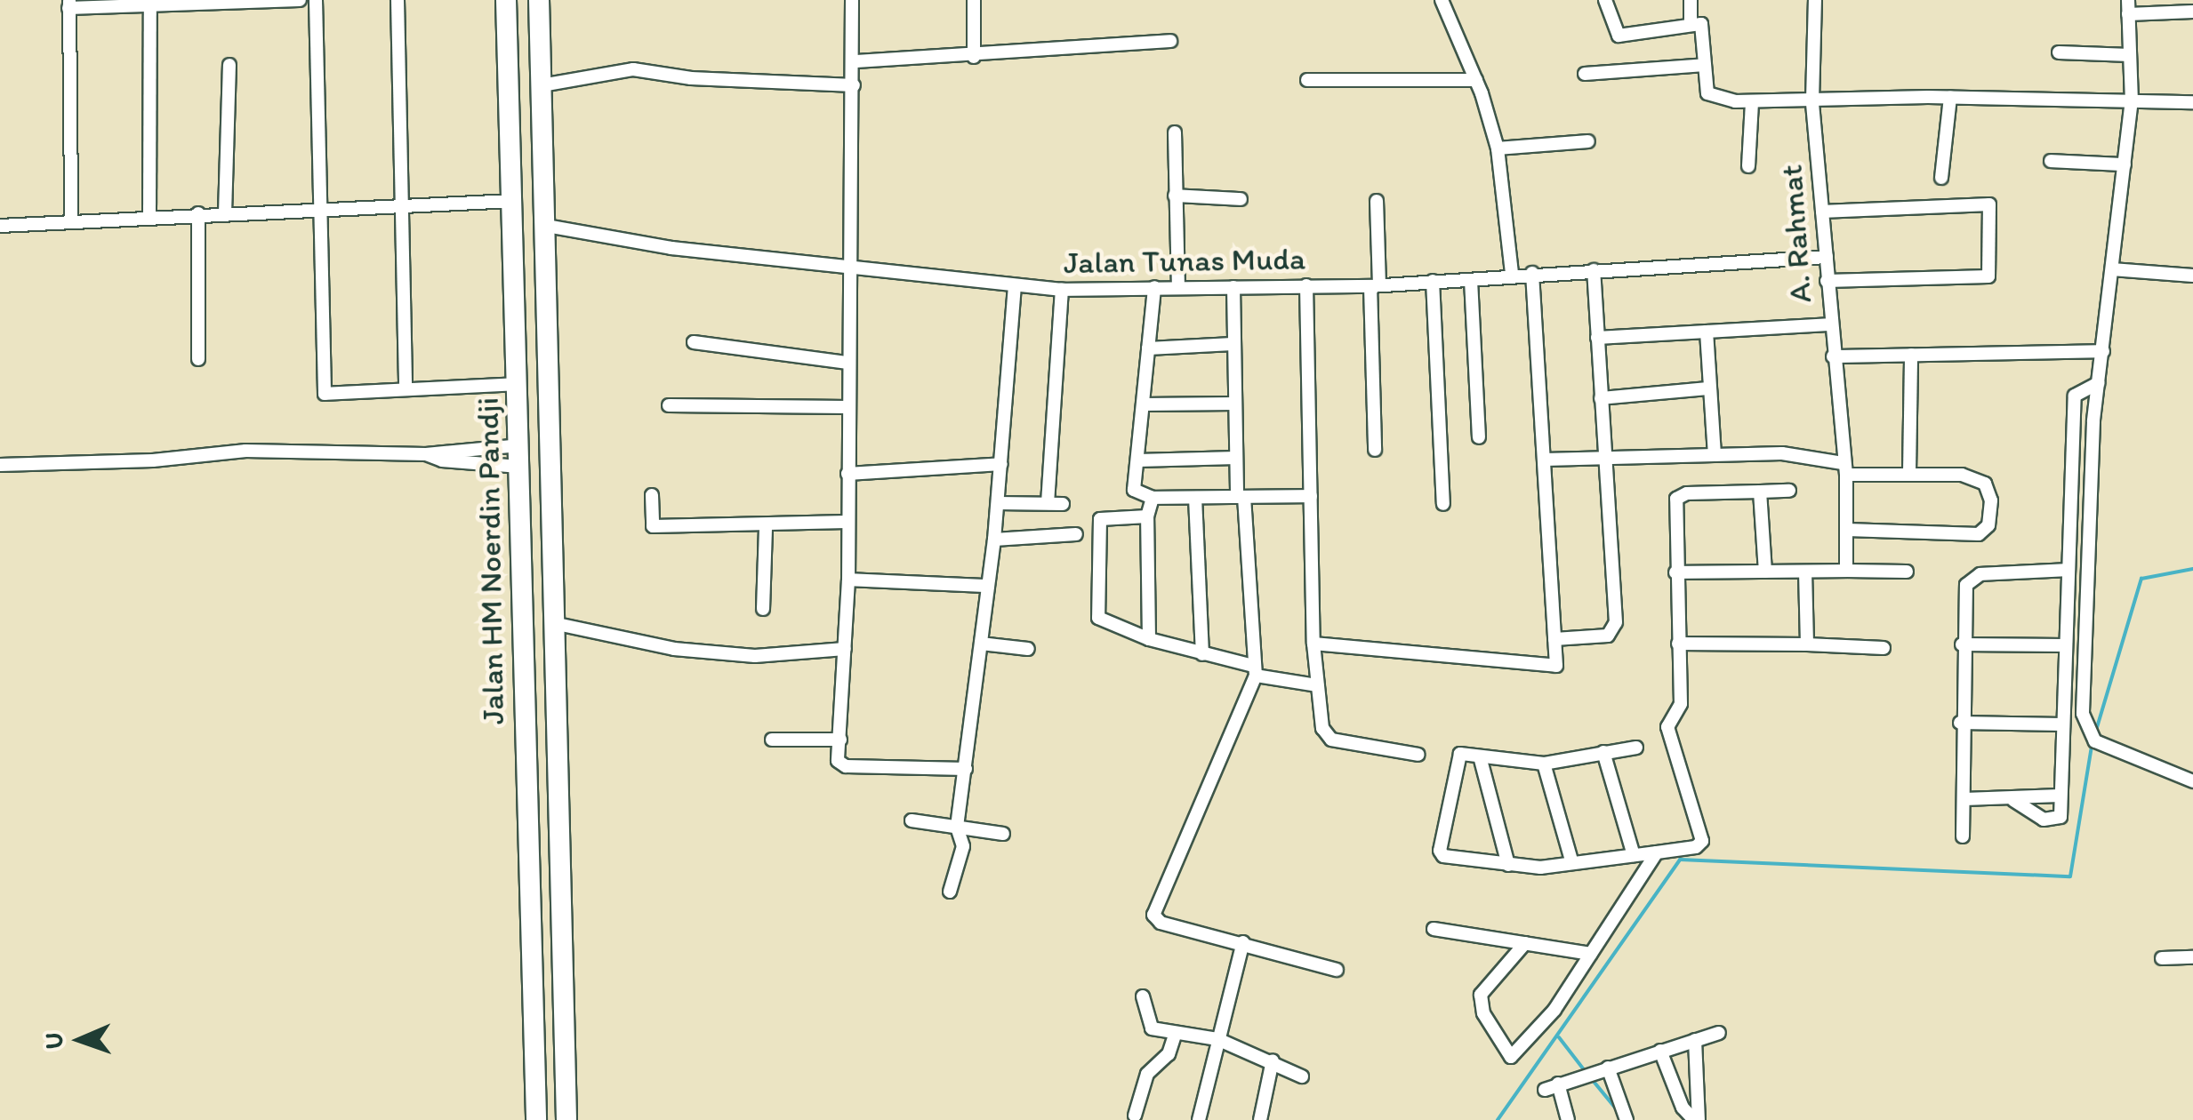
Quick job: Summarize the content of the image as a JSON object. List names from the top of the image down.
{
  "streets": {
    "main road": ["Jalan HM Noerdin Pandji"],
    "street": ["A. Rahmat", "Jalan Tunas Muda"]
  },
  "crossings": [
    ["A. Rahmat", "Jalan Tunas Muda"],
    ["Jalan Tunas Muda", "Jalan HM Noerdin Pandji"]
  ],
  "north": "left"
}
